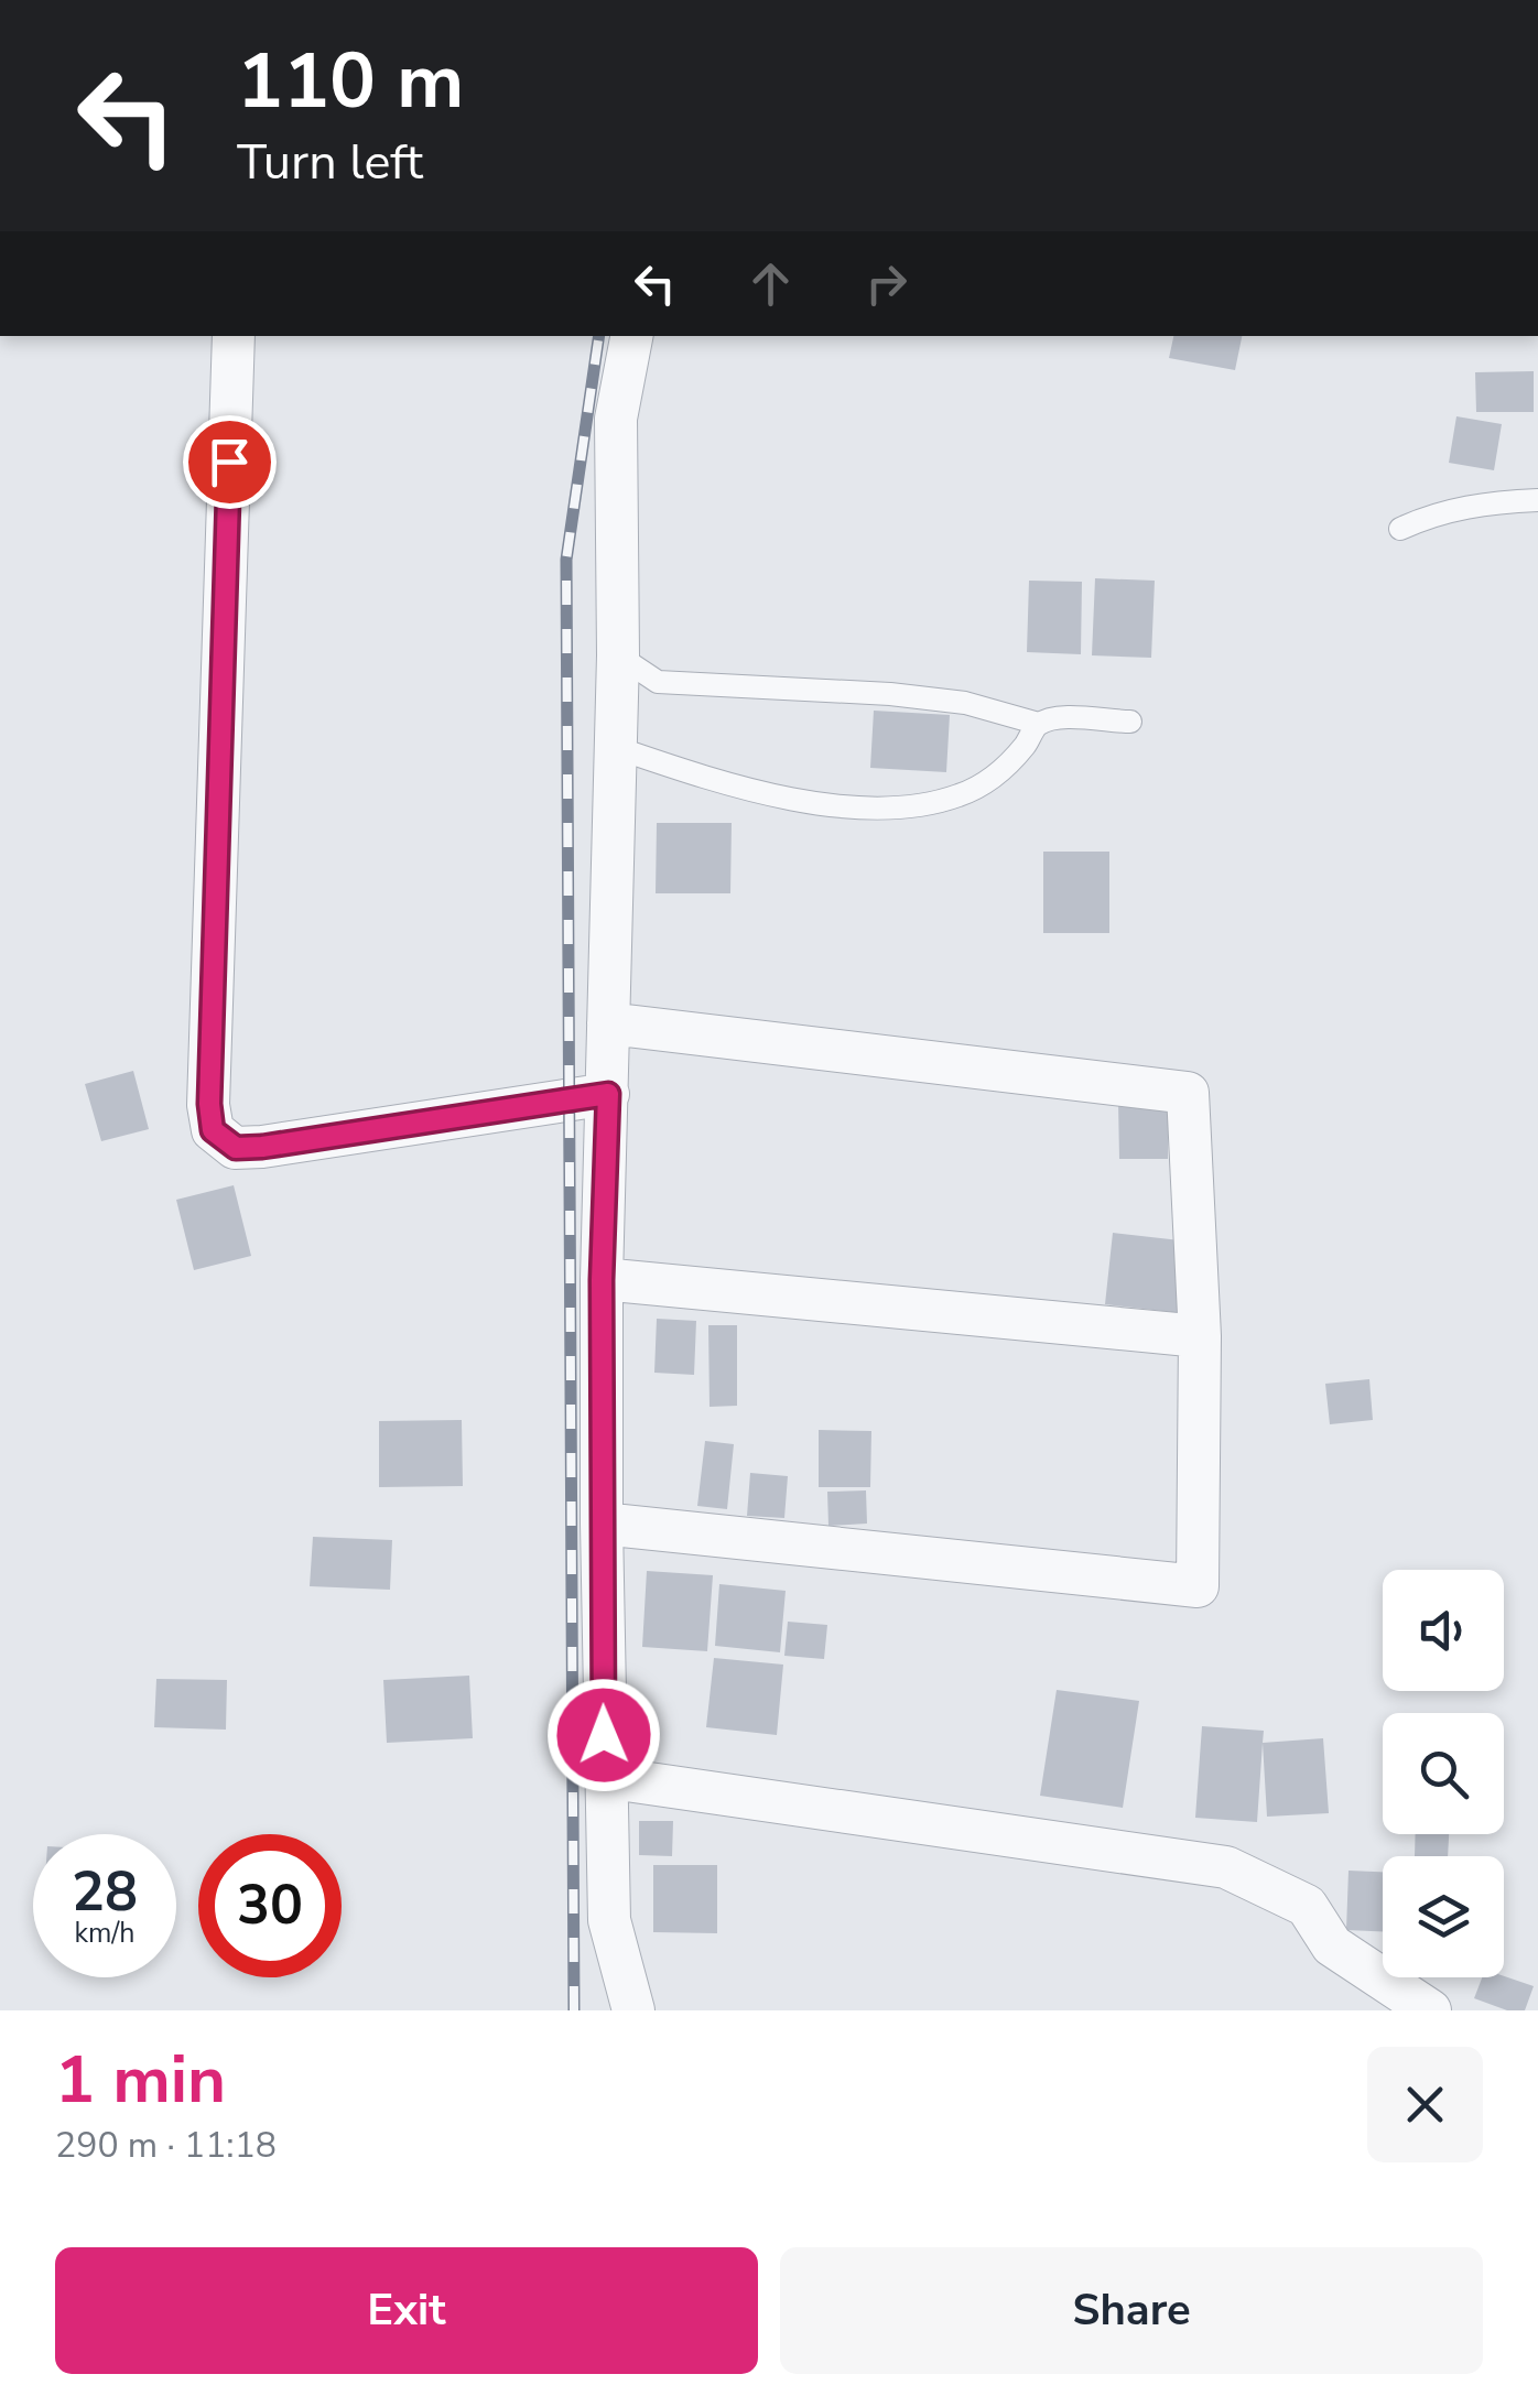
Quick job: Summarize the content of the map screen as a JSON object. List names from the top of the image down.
{
  "page": {
    "turn": ["110 m", "Turn left"],
    "speed": "28 km/h",
    "limit": "30",
    "heading": ["1 min", "290 m · 11:18"],
    "buttons": ["Exit", "Share"]
  }
}
